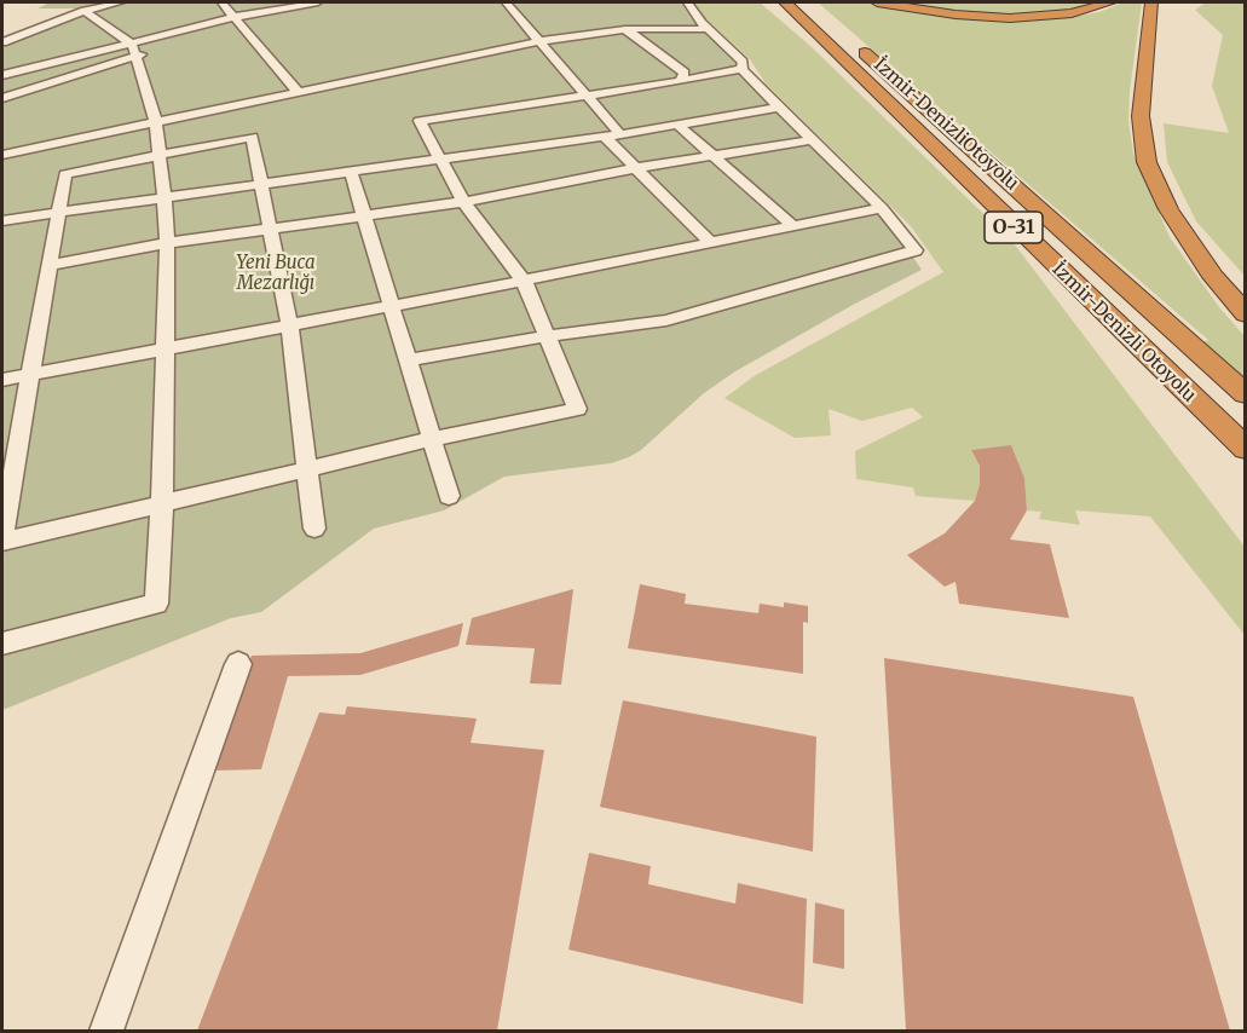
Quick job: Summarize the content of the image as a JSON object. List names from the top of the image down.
{
  "streets": {
    "highway": ["İzmir-DenizliOtoyolu", "O-31", "İzmir-Denizli Otoyolu"]
  },
  "parks": ["Yeni Buca Mezarlığı"]
}
